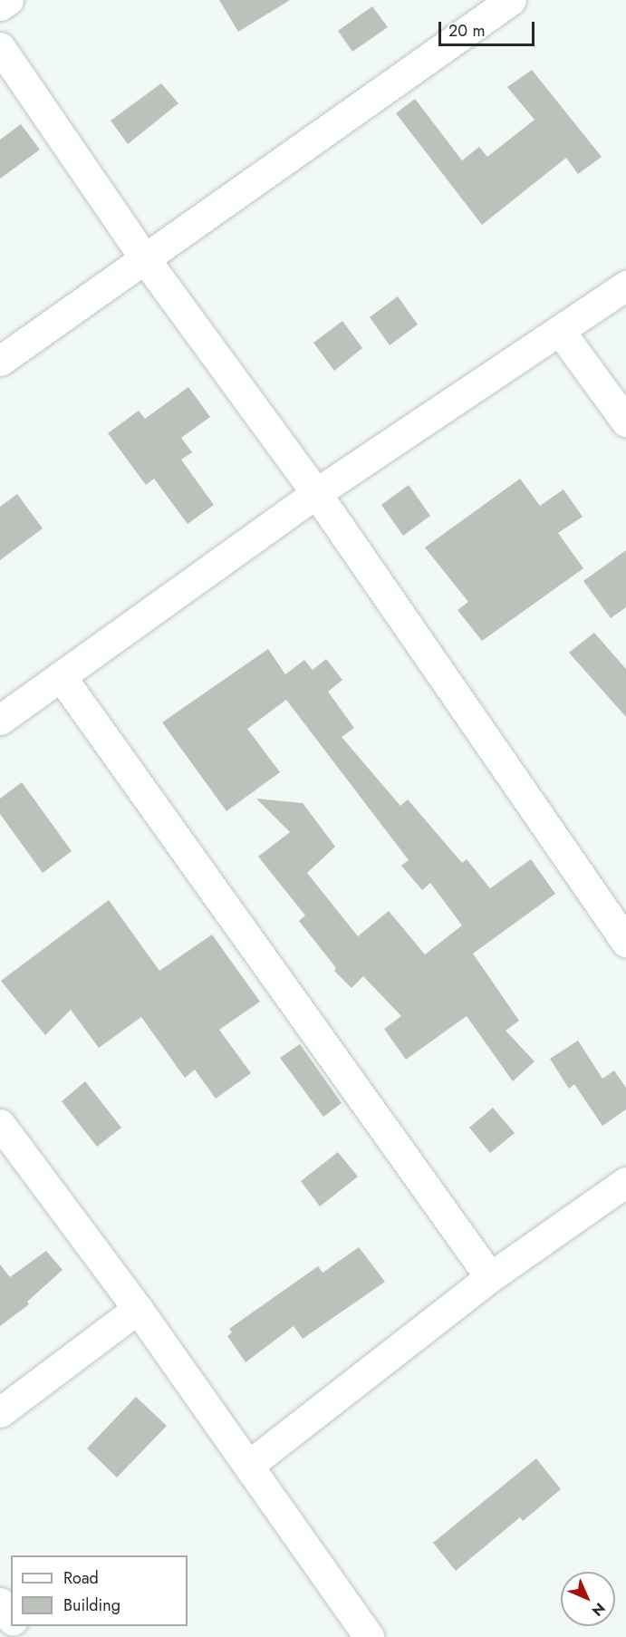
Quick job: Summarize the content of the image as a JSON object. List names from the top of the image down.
{
  "legend": ["Road", "Building"],
  "scale_bar": "20 m",
  "north": "bottom right"
}
